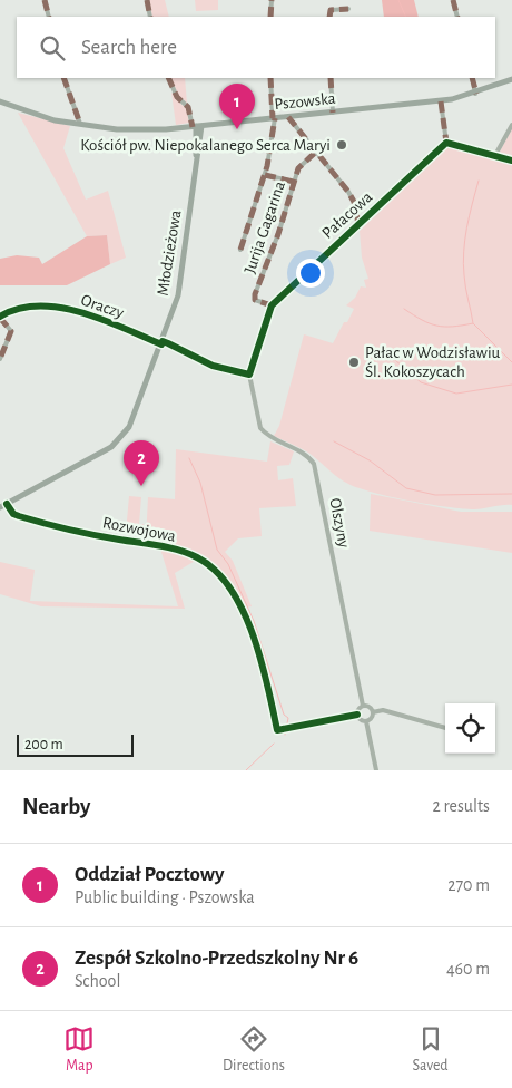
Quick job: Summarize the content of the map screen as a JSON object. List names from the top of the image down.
{
  "streets": {
    "main road": ["Pszowska", "Młodzieżowa"],
    "street": [
      "Pałacowa",
      "Jurija Gagarina",
      "Oraczy",
      "Olszyny",
      "Rozwojowa"
    ]
  },
  "crossings": [
    ["Pszowska", "Pałacowa"],
    ["Pszowska", "Młodzieżowa"],
    ["Pałacowa", "Jurija Gagarina"],
    ["Pałacowa", "Oraczy"],
    ["Pałacowa", "Olszyny"],
    ["Młodzieżowa", "Oraczy"],
    ["Młodzieżowa", "Rozwojowa"],
    ["Oraczy", "Olszyny"],
    ["Olszyny", "Rozwojowa"]
  ],
  "places": ["Kościół pw. Niepokalanego Serca Maryi", "Pałac w Wodzisławiu Śl. Kokoszycach"],
  "scale_bar": "200 m",
  "page": {
    "search": "Search here",
    "pins": ["1", "2"],
    "scale": "200 m",
    "heading": ["Nearby", "2 results"],
    "list": [
      {
        "mark": "1",
        "name": "Oddział Pocztowy",
        "note": "Public building · Pszowska",
        "value": "270 m"
      },
      {
        "mark": "2",
        "name": "Zespół Szkolno-Przedszkolny Nr 6",
        "note": "School",
        "value": "460 m"
      }
    ],
    "nav": ["Map", "Directions", "Saved"]
  }
}
